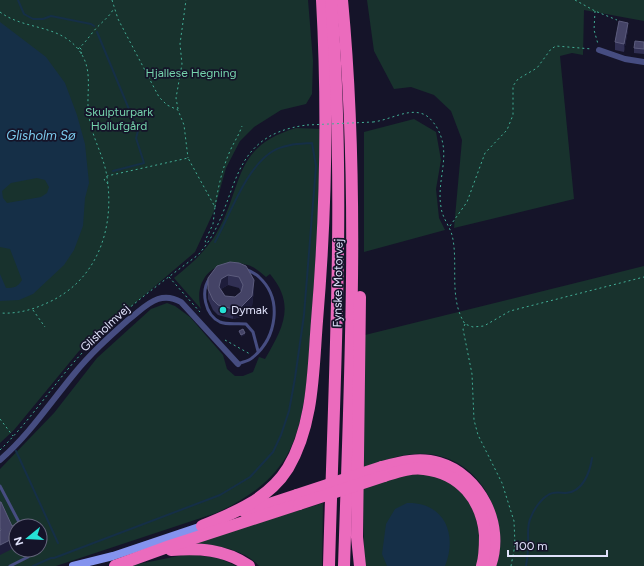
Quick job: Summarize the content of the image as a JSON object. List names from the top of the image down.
{
  "streets": {
    "highway": ["Fynske Motorvej"],
    "street": ["Glisholmvej"]
  },
  "water": ["Glisholm Sø"],
  "parks": ["Hjallese Hegning", "Skulpturpark Hollufgård"],
  "places": ["Dymak"],
  "scale_bar": "100 m",
  "north": "left"
}
